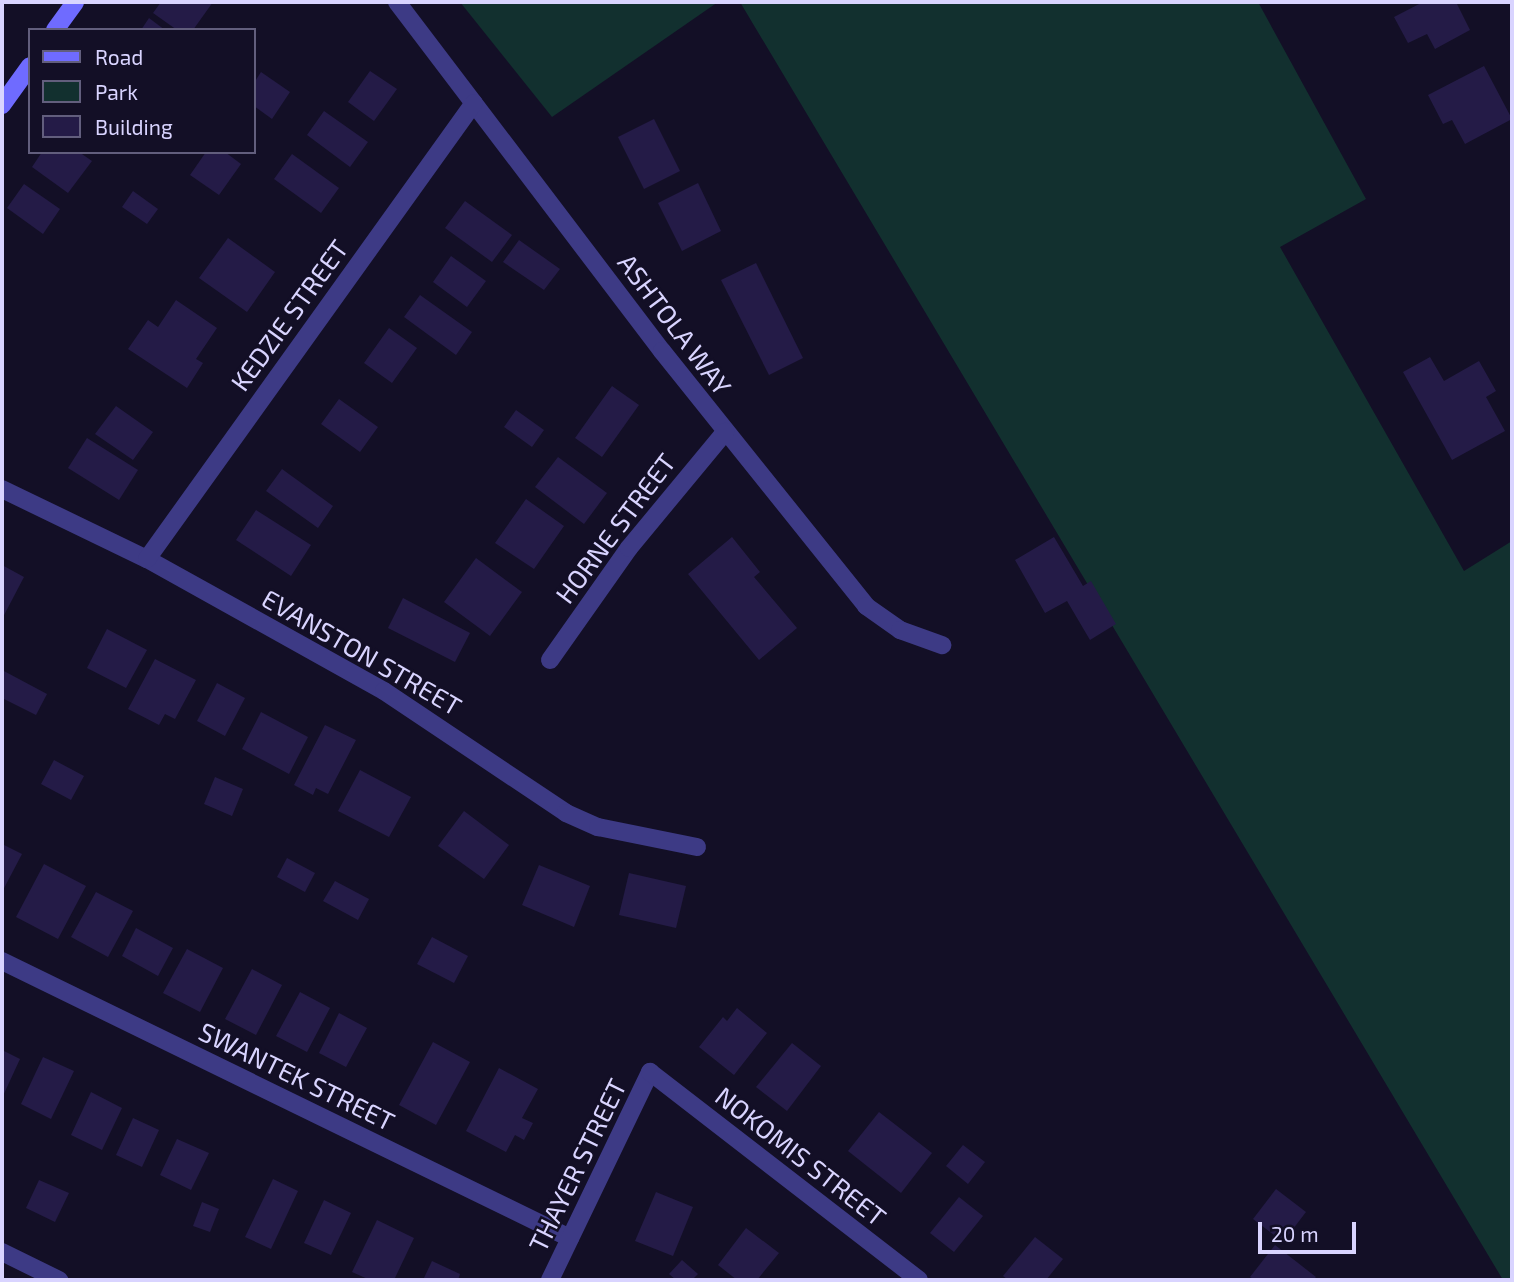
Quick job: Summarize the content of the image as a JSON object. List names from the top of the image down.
{
  "streets": {
    "street": [
      "KEDZIE STREET",
      "ASHTOLA WAY",
      "HORNE STREET",
      "EVANSTON STREET",
      "SWANTEK STREET",
      "NOKOMIS STREET",
      "THAYER STREET"
    ]
  },
  "crossings": [
    ["KEDZIE STREET", "ASHTOLA WAY"],
    ["KEDZIE STREET", "EVANSTON STREET"],
    ["ASHTOLA WAY", "HORNE STREET"],
    ["SWANTEK STREET", "THAYER STREET"],
    ["NOKOMIS STREET", "THAYER STREET"]
  ],
  "legend": ["Road", "Park", "Building"],
  "scale_bar": "20 m"
}
